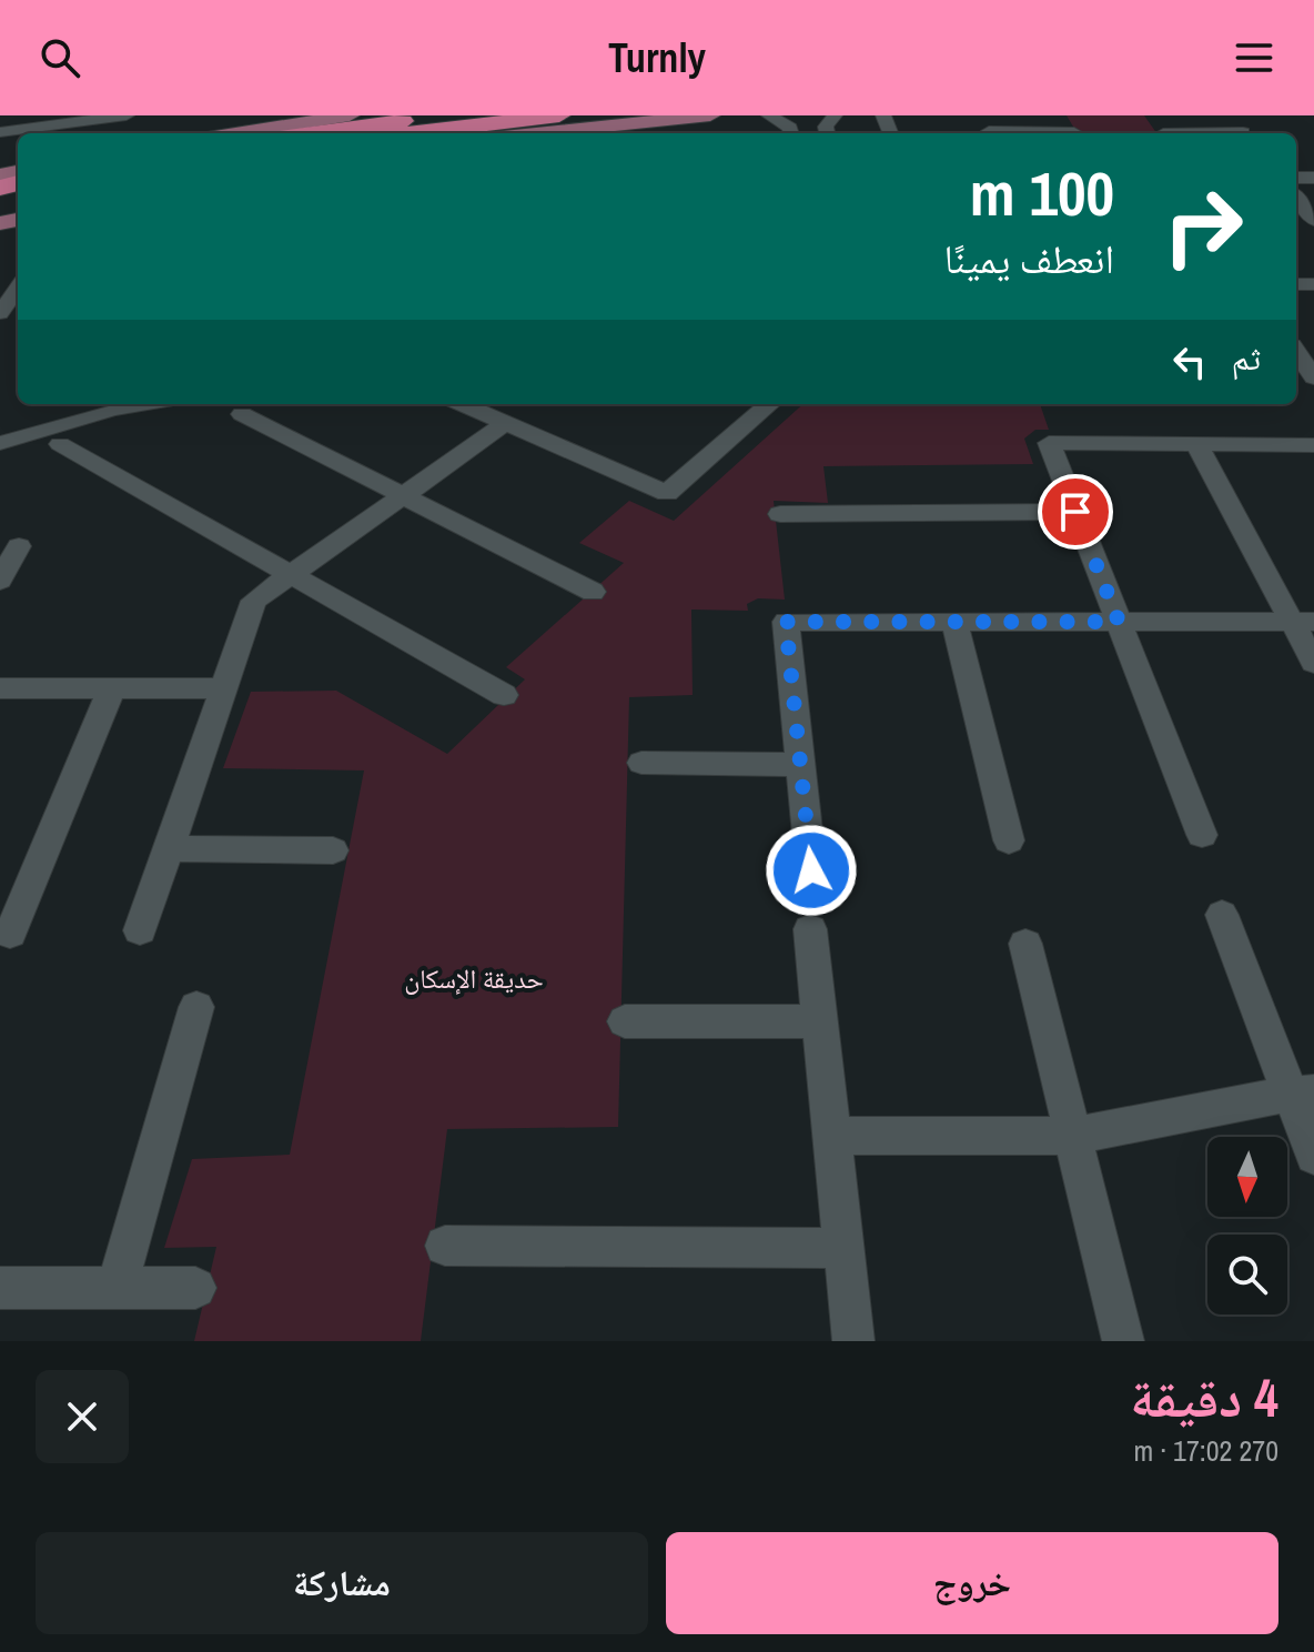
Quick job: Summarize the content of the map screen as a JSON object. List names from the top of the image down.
{
  "parks": ["حديقة الإسكان"],
  "north": "bottom",
  "page": {
    "header": "Turnly",
    "turn": ["100 m", "انعطف يمينًا"],
    "then": "ثم",
    "heading": ["4 دقيقة", "270 m · 17:02"],
    "buttons": ["خروج", "مشاركة"]
  }
}
